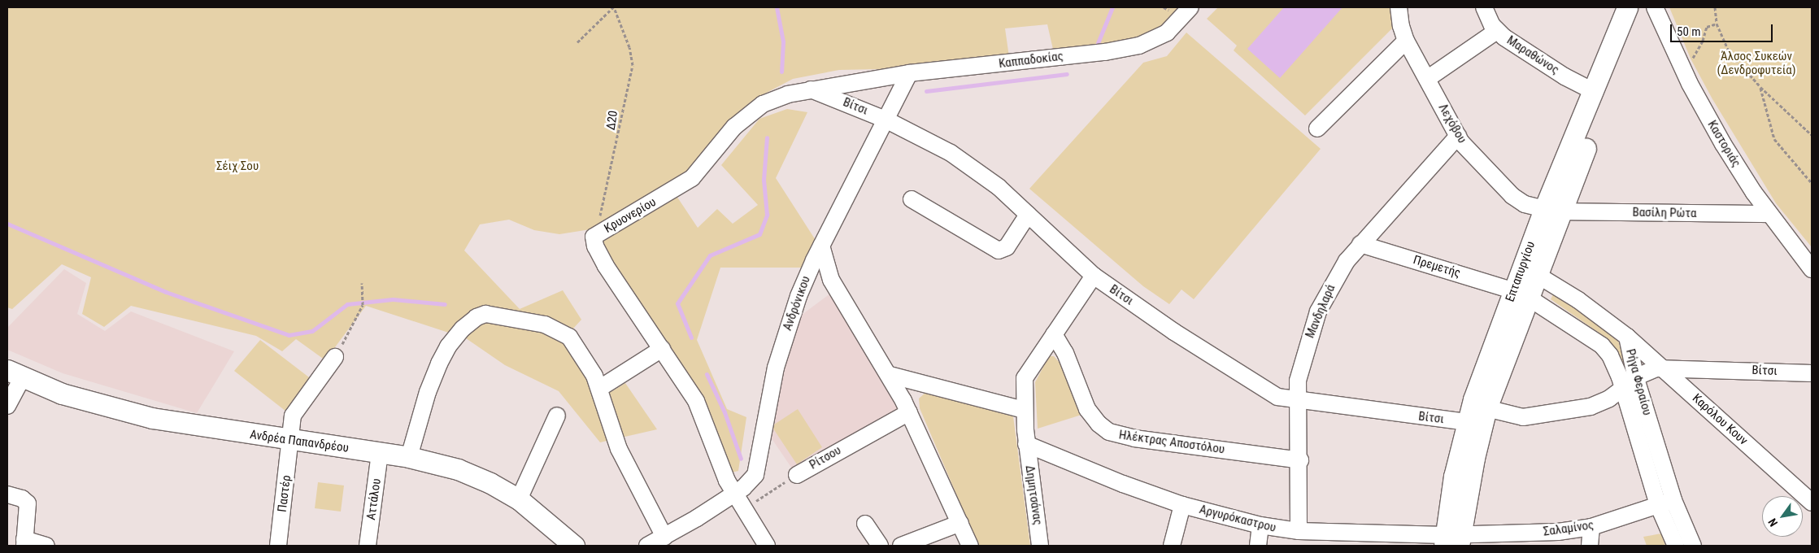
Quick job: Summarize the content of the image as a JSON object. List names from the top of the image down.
{
  "streets": {
    "main road": ["Επταπυργίου", "Ανδρέα Παπανδρέου"],
    "street": [
      "Μαραθώνος",
      "Καππαδοκίας",
      "Βίτσι",
      "Λεχόβου",
      "Καστοριάς",
      "Βασίλη Ρώτα",
      "Κρυονερίου",
      "Πρεμετής",
      "Ανδρόνικου",
      "Μανδηλαρά",
      "Ρήγα Φεραίου",
      "Καρόλου Κουν",
      "Ηλέκτρας Αποστόλου",
      "Ρίτσου",
      "Παστέρ",
      "Δημητσάνας",
      "Αττάλου",
      "Αργυρόκαστρου",
      "Σαλαμίνος"
    ],
    "path": ["Δ20"]
  },
  "crossings": [
    ["Μαραθώνος", "Επταπυργίου"],
    ["Καππαδοκίας", "Κρυονερίου"],
    ["Βίτσι", "Κρυονερίου"],
    ["Βίτσι", "Επταπυργίου"],
    ["Βίτσι", "Ανδρόνικου"],
    ["Βίτσι", "Μανδηλαρά"],
    ["Βίτσι", "Ρήγα Φεραίου"],
    ["Βίτσι", "Καρόλου Κουν"],
    ["Βίτσι", "Δημητσάνας"],
    ["Δ20", "Κρυονερίου"],
    ["Λεχόβου", "Βασίλη Ρώτα"],
    ["Λεχόβου", "Επταπυργίου"],
    ["Λεχόβου", "Μανδηλαρά"],
    ["Καστοριάς", "Βασίλη Ρώτα"],
    ["Βασίλη Ρώτα", "Επταπυργίου"],
    ["Κρυονερίου", "Ανδρόνικου"],
    ["Κρυονερίου", "Ρίτσου"],
    ["Πρεμετής", "Επταπυργίου"],
    ["Πρεμετής", "Μανδηλαρά"],
    ["Πρεμετής", "Ρήγα Φεραίου"],
    ["Επταπυργίου", "Ρήγα Φεραίου"],
    ["Επταπυργίου", "Αργυρόκαστρου"],
    ["Επταπυργίου", "Σαλαμίνος"],
    ["Μανδηλαρά", "Ηλέκτρας Αποστόλου"],
    ["Μανδηλαρά", "Αργυρόκαστρου"],
    ["Ρήγα Φεραίου", "Καρόλου Κουν"],
    ["Ρήγα Φεραίου", "Σαλαμίνος"],
    ["Ανδρέα Παπανδρέου", "Παστέρ"],
    ["Ανδρέα Παπανδρέου", "Αττάλου"],
    ["Ηλέκτρας Αποστόλου", "Δημητσάνας"],
    ["Δημητσάνας", "Αργυρόκαστρου"],
    ["Αργυρόκαστρου", "Σαλαμίνος"]
  ],
  "parks": ["Άλσος Συκεών (Δενδροφυτεία)", "Σέιχ Σου"],
  "scale_bar": "50 m",
  "north": "bottom left"
}
